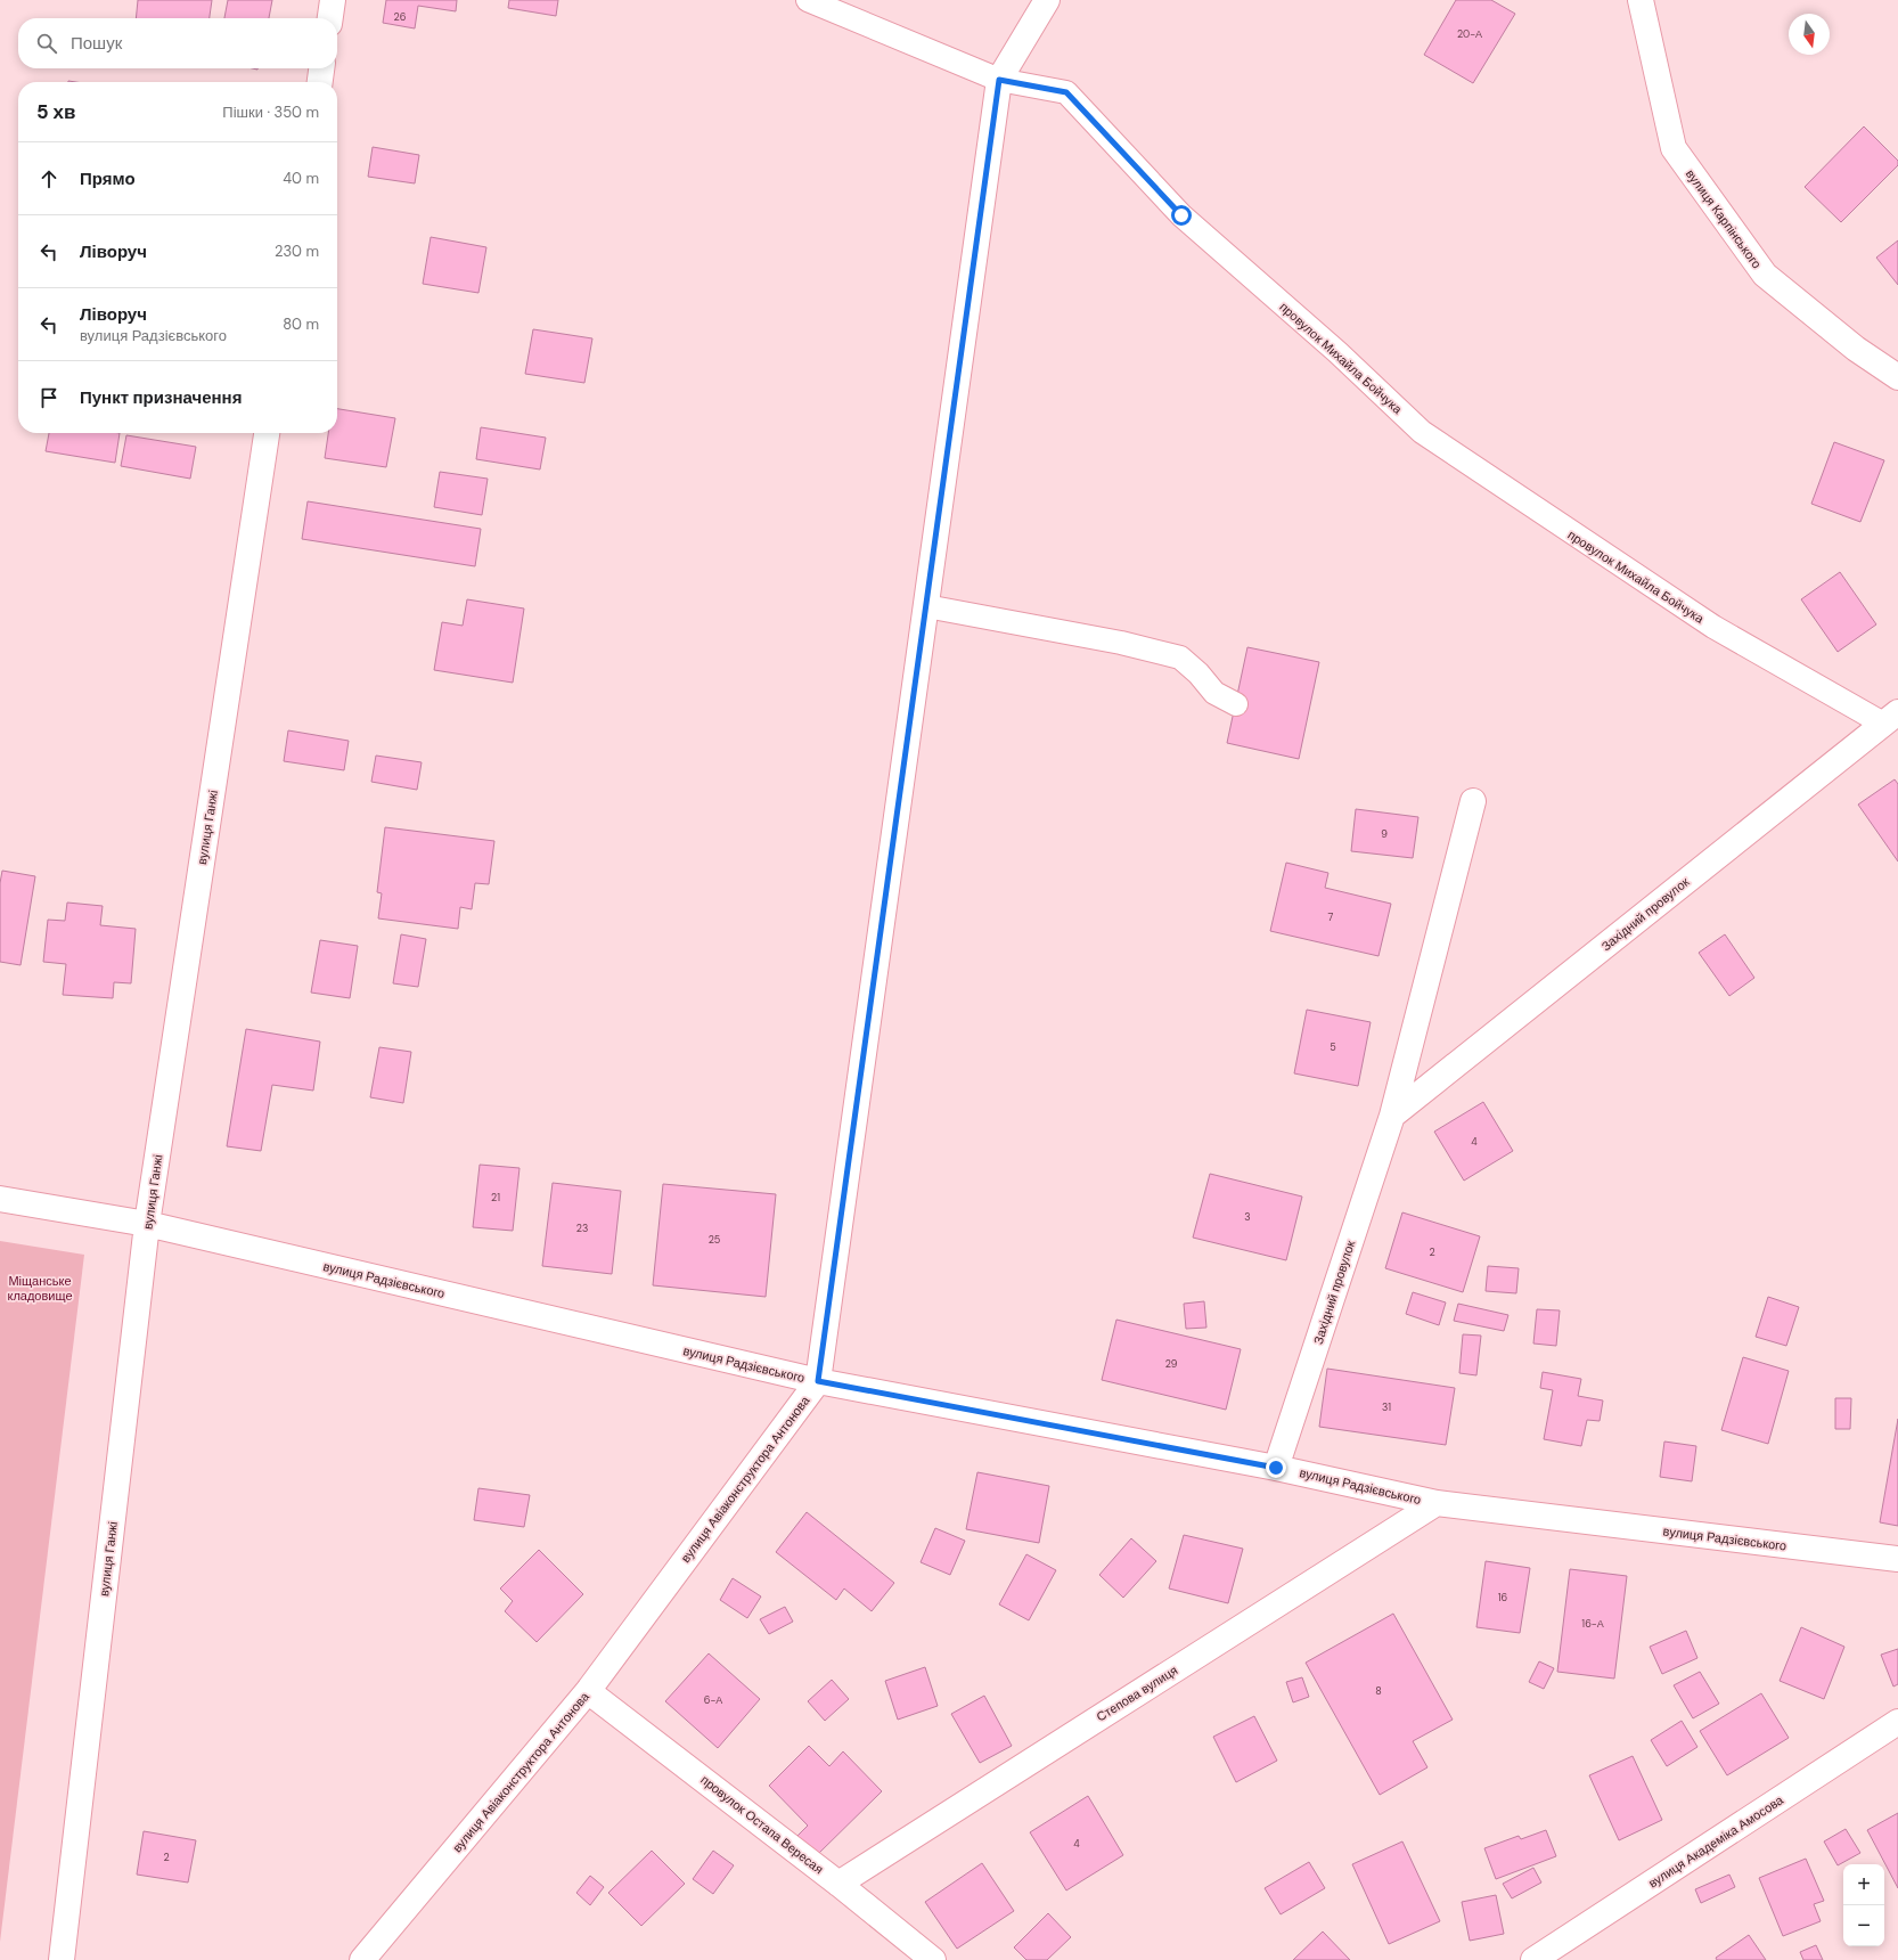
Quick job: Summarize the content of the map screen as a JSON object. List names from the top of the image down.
{
  "streets": {
    "street": [
      "вулиця Карпінського",
      "вулиця Ганжі",
      "Західний провулок",
      "вулиця Радзієвського",
      "вулиця Авіаконструктора Антонова",
      "Степова вулиця",
      "провулок Остапа Вересая",
      "вулиця Академіка Амосова"
    ],
    "lane": ["провулок Михайла Бойчука"]
  },
  "crossings": [
    ["провулок Михайла Бойчука", "Західний провулок"],
    ["провулок Михайла Бойчука", "вулиця Авіаконструктора Антонова"],
    ["вулиця Ганжі", "вулиця Радзієвського"],
    ["Західний провулок", "вулиця Радзієвського"],
    ["вулиця Радзієвського", "вулиця Авіаконструктора Антонова"],
    ["вулиця Радзієвського", "Степова вулиця"],
    ["вулиця Авіаконструктора Антонова", "провулок Остапа Вересая"],
    ["Степова вулиця", "провулок Остапа Вересая"]
  ],
  "parks": ["Міщанське кладовище"],
  "house_numbers": [
    "26",
    "20-А",
    "9",
    "7",
    "5",
    "4",
    "21",
    "3",
    "23",
    "25",
    "2",
    "29",
    "31",
    "16",
    "16-А",
    "8",
    "6-А",
    "4",
    "2"
  ],
  "north": "bottom",
  "page": {
    "search": "Пошук",
    "heading": ["5 хв", "Пішки · 350 m"],
    "list": [
      ["Прямо", "40 m"],
      ["Ліворуч", "230 m"],
      ["Ліворуч", "вулиця Радзієвського", "80 m"],
      "Пункт призначення"
    ],
    "map_buttons": ["+", "−"]
  }
}
